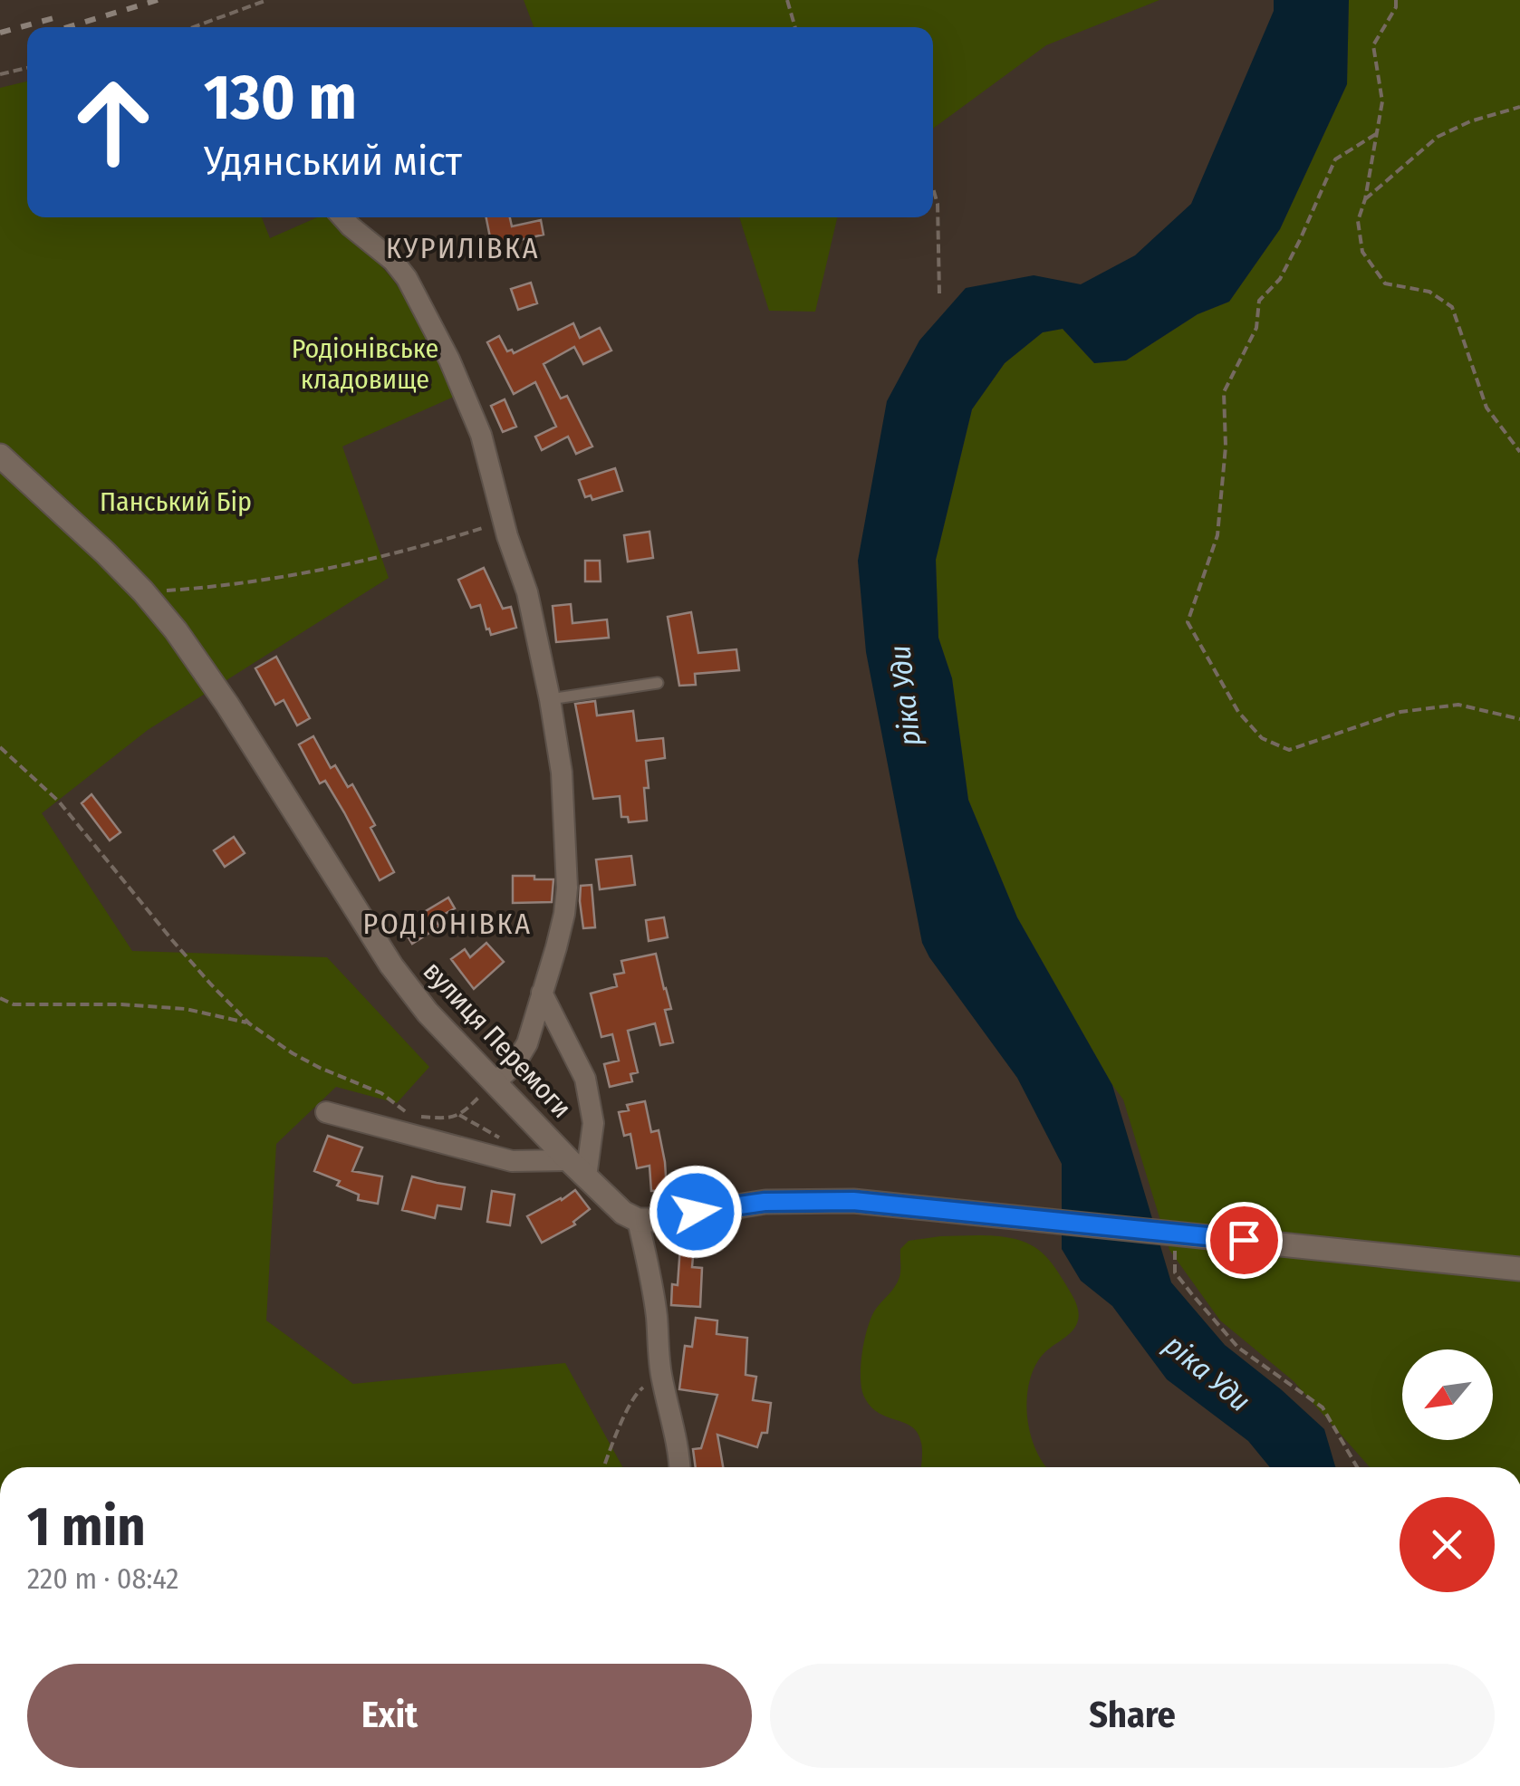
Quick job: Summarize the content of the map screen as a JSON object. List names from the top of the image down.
{
  "streets": {
    "street": ["вулиця Перемоги"]
  },
  "districts": ["КУРИЛІВКА", "РОДІОНІВКА"],
  "water": ["ріка Уди"],
  "parks": ["Родіонівське кладовище", "Панський Бір"],
  "north": "bottom left",
  "page": {
    "turn": ["130 m", "Удянський міст"],
    "heading": ["1 min", "220 m · 08:42"],
    "buttons": ["Exit", "Share"]
  }
}
